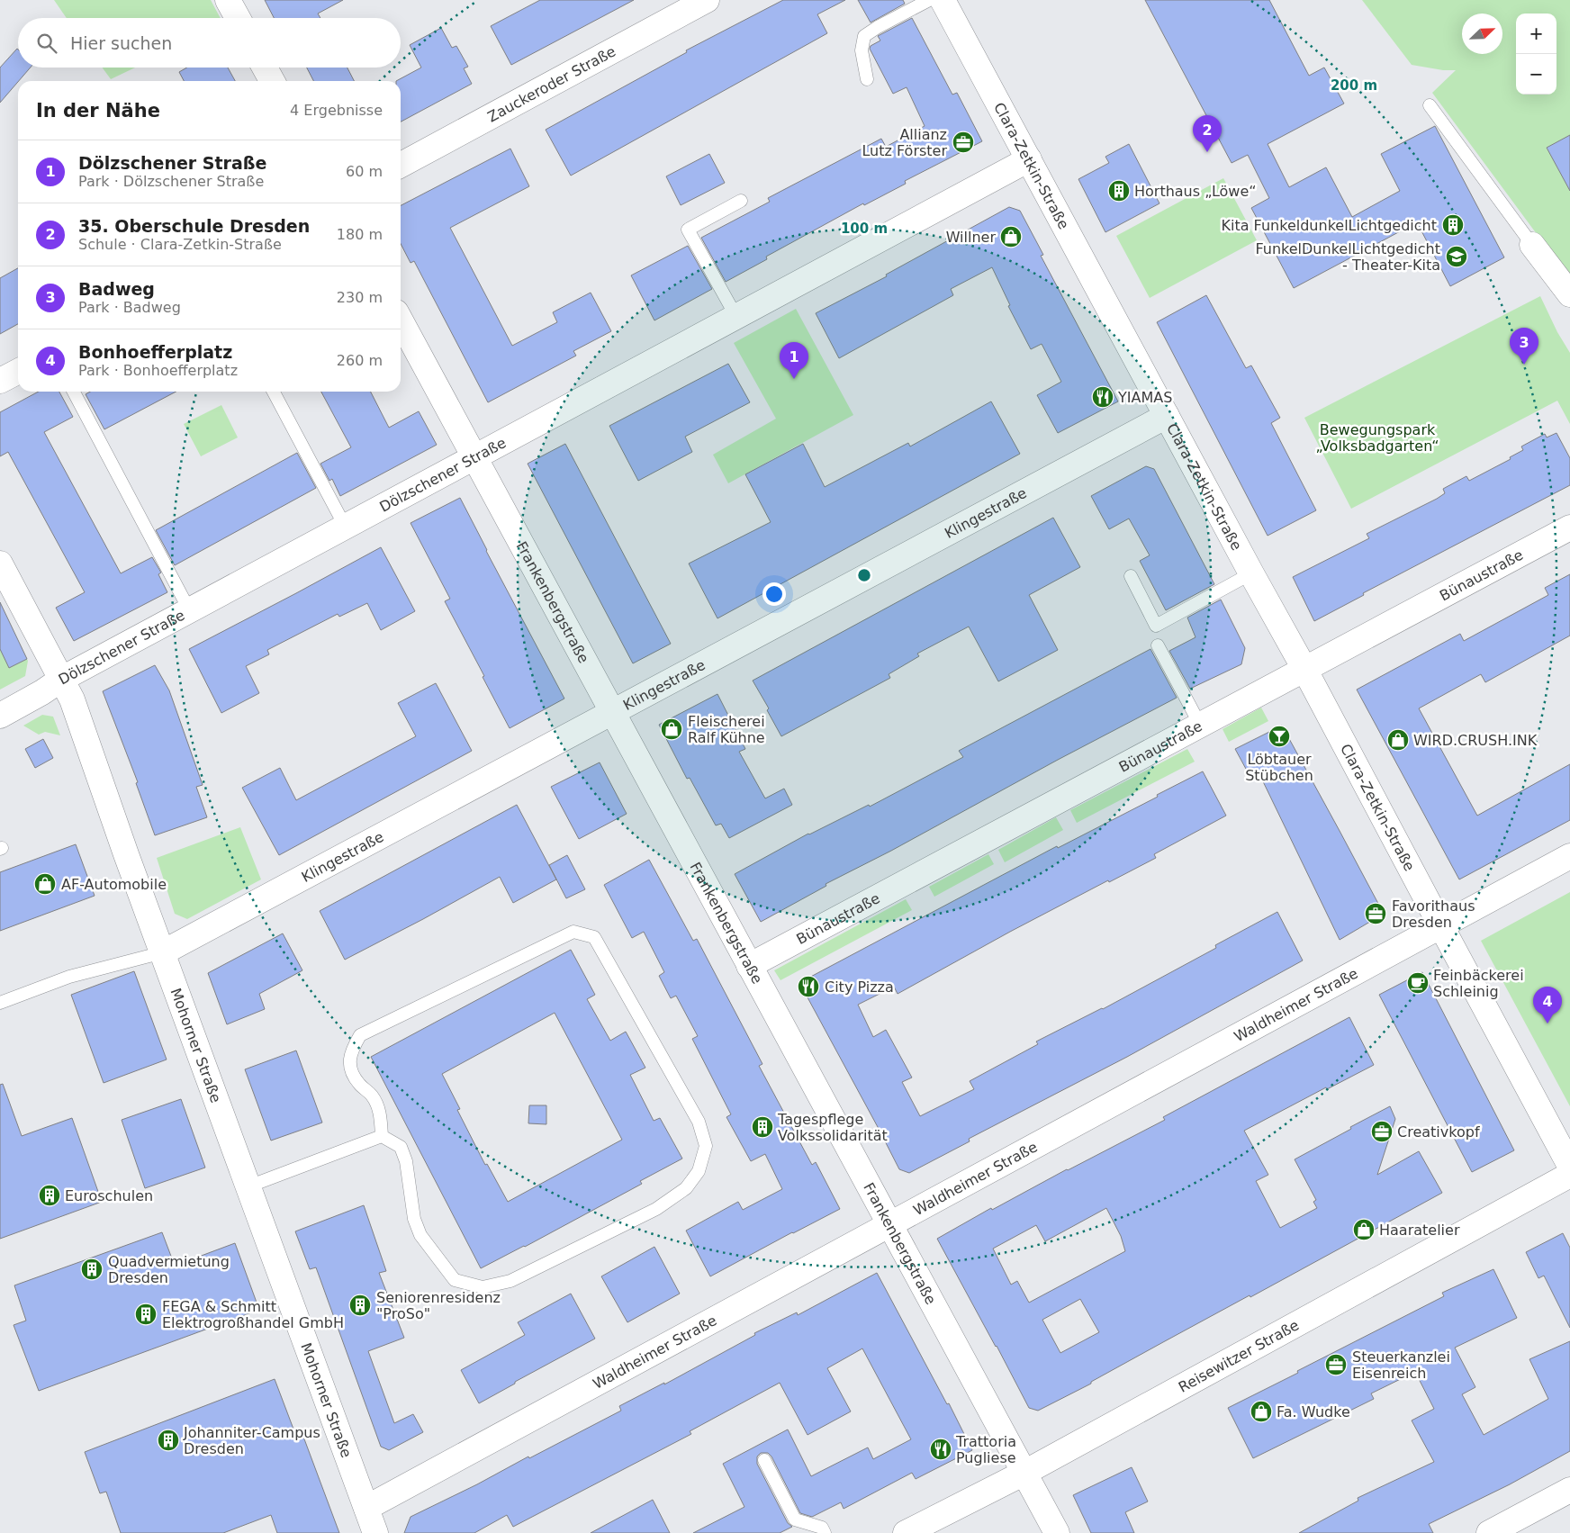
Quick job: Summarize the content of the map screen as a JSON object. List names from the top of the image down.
{
  "streets": {
    "street": [
      "Zauckeroder Straße",
      "Clara-Zetkin-Straße",
      "Dölzschener Straße",
      "Klingestraße",
      "Bünaustraße",
      "Frankenbergstraße",
      "Waldheimer Straße",
      "Mohorner Straße",
      "Reisewitzer Straße"
    ]
  },
  "crossings": [
    ["Clara-Zetkin-Straße", "Dölzschener Straße"],
    ["Clara-Zetkin-Straße", "Klingestraße"],
    ["Clara-Zetkin-Straße", "Bünaustraße"],
    ["Clara-Zetkin-Straße", "Waldheimer Straße"],
    ["Dölzschener Straße", "Frankenbergstraße"],
    ["Dölzschener Straße", "Mohorner Straße"],
    ["Klingestraße", "Frankenbergstraße"],
    ["Klingestraße", "Mohorner Straße"],
    ["Bünaustraße", "Frankenbergstraße"],
    ["Frankenbergstraße", "Waldheimer Straße"],
    ["Frankenbergstraße", "Reisewitzer Straße"],
    ["Waldheimer Straße", "Mohorner Straße"]
  ],
  "parks": ["Bewegungspark „Volksbadgarten“"],
  "places": {
    "office": [
      "Allianz Lutz Förster",
      "Favorithaus Dresden",
      "Creativkopf",
      "Steuerkanzlei Eisenreich"
    ],
    "building": [
      "Horthaus „Löwe“",
      "Kita FunkeldunkelLichtgedicht",
      "Tagespflege Volkssolidarität",
      "Euroschulen",
      "Quadvermietung Dresden",
      "Seniorenresidenz \"ProSo\"",
      "FEGA & Schmitt Elektrogroßhandel GmbH",
      "Johanniter-Campus Dresden"
    ],
    "shop": [
      "Willner",
      "Fleischerei Ralf Kühne",
      "WIRD.CRUSH.INK",
      "AF-Automobile",
      "Haaratelier",
      "Fa. Wudke"
    ],
    "school or university": ["FunkelDunkelLichtgedicht - Theater-Kita"],
    "restaurant": ["YIAMAS", "City Pizza", "Trattoria Pugliese"],
    "bar": ["Löbtauer Stübchen"],
    "cafe": ["Feinbäckerei Schleinig"]
  },
  "north": "top right",
  "page": {
    "map_buttons": ["+", "−"],
    "search": "Hier suchen",
    "heading": ["In der Nähe", "4 Ergebnisse"],
    "pins": [
      "2",
      "3",
      "1",
      "4"
    ],
    "list": [
      {
        "mark": "1",
        "name": "Dölzschener Straße",
        "note": "Park · Dölzschener Straße",
        "value": "60 m"
      },
      {
        "mark": "2",
        "name": "35. Oberschule Dresden",
        "note": "Schule · Clara-Zetkin-Straße",
        "value": "180 m"
      },
      {
        "mark": "3",
        "name": "Badweg",
        "note": "Park · Badweg",
        "value": "230 m"
      },
      {
        "mark": "4",
        "name": "Bonhoefferplatz",
        "note": "Park · Bonhoefferplatz",
        "value": "260 m"
      }
    ]
  },
  "rings": ["200 m", "100 m"]
}
